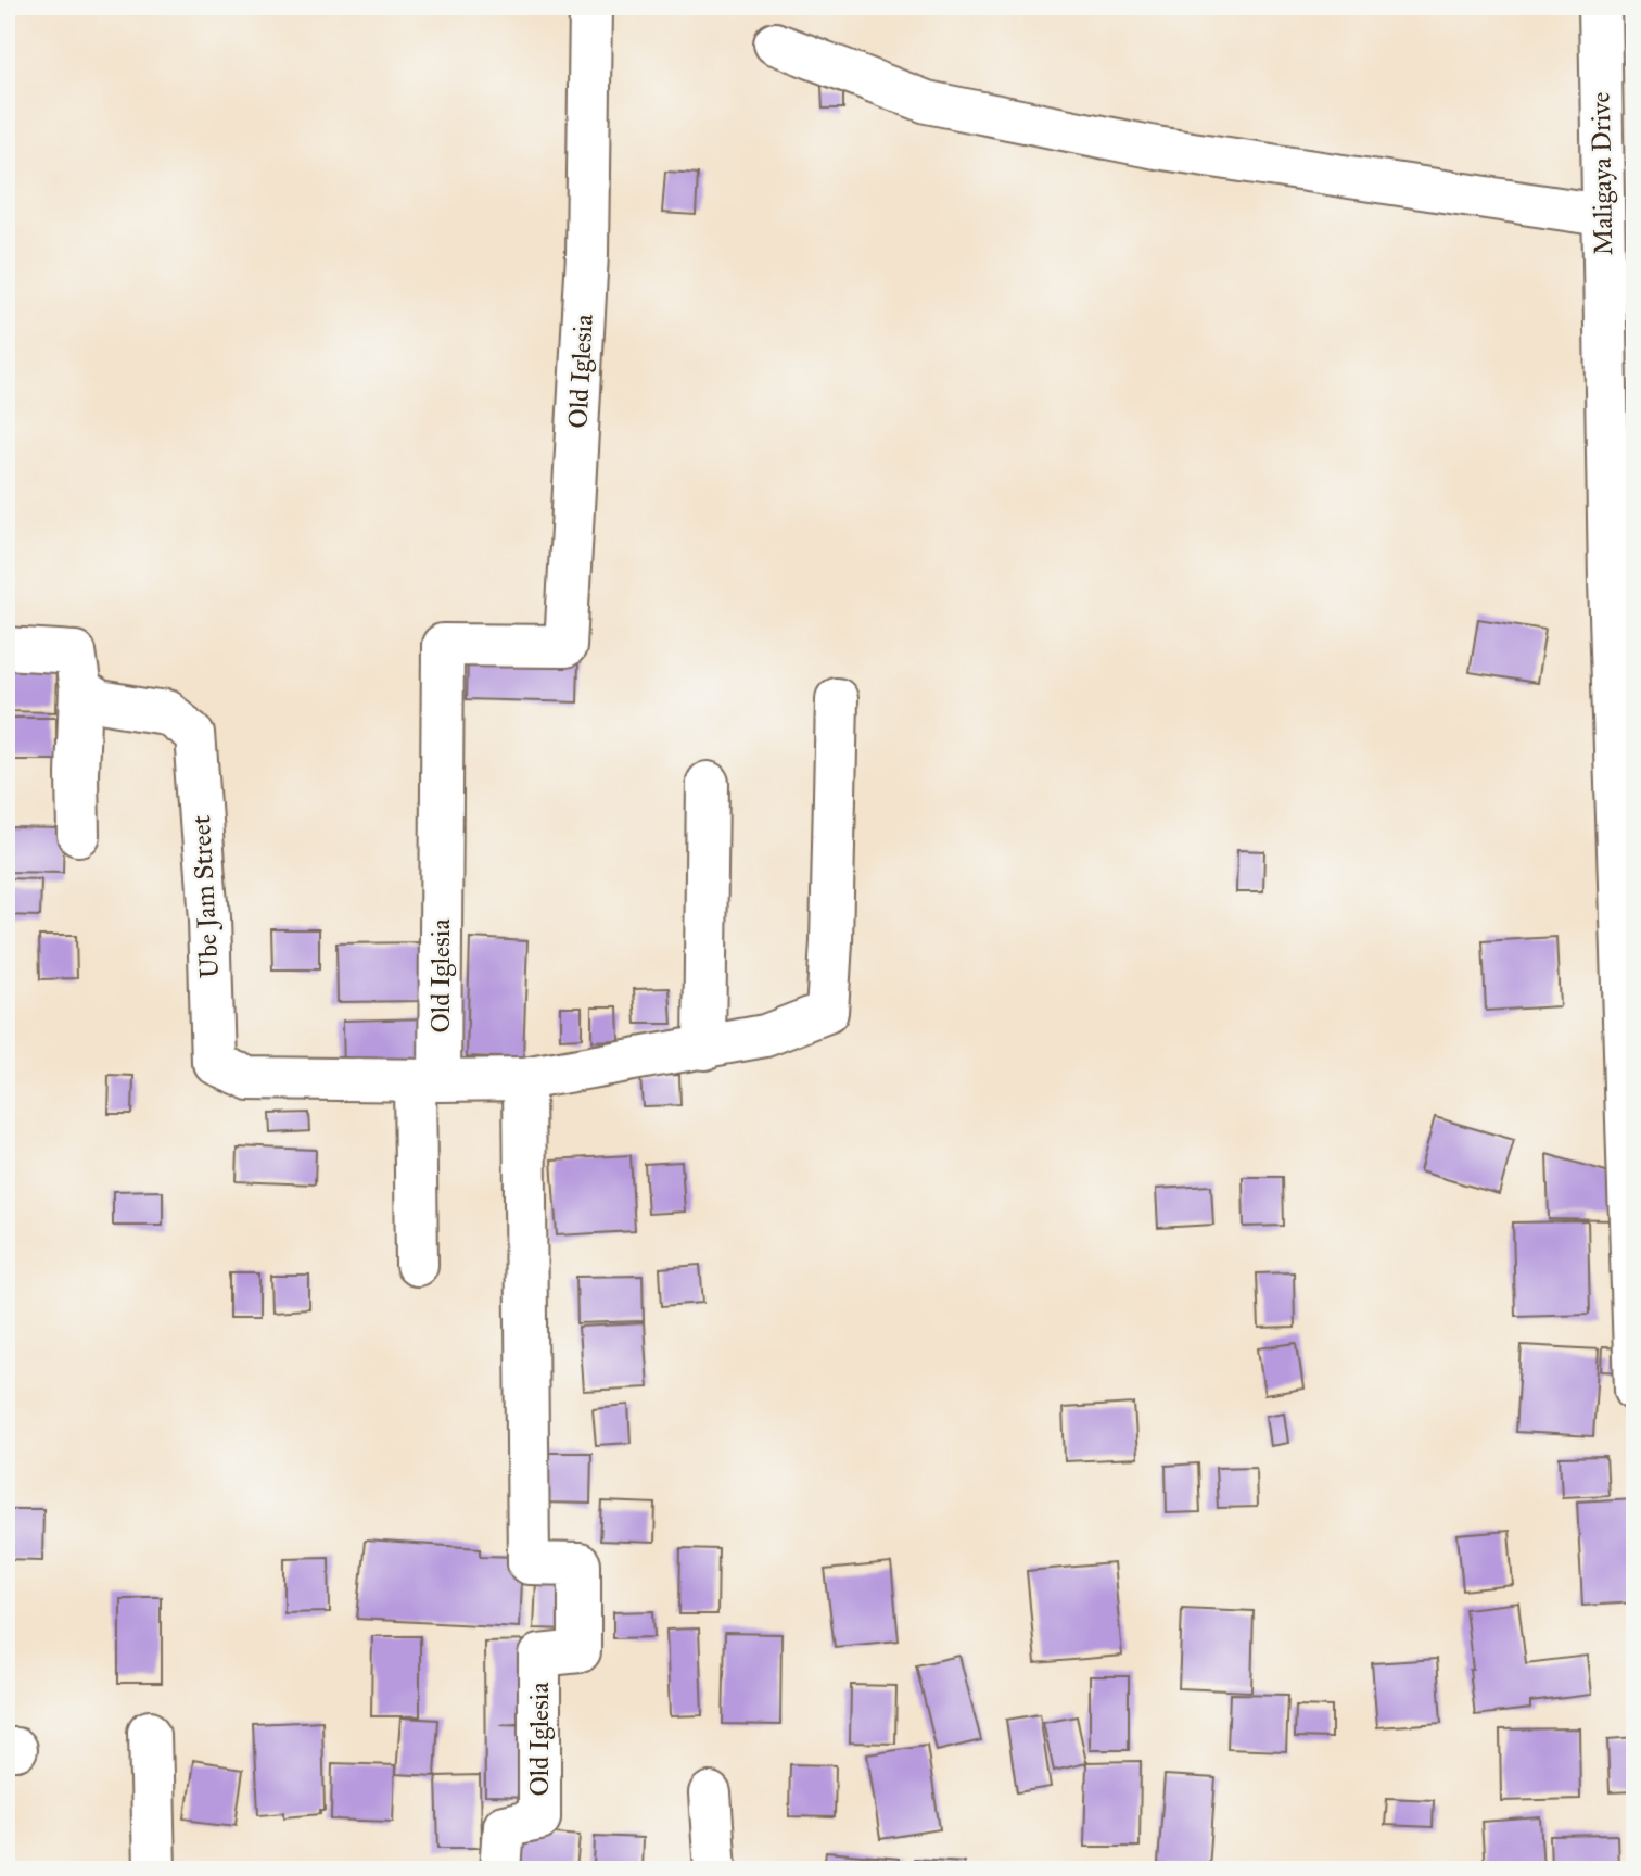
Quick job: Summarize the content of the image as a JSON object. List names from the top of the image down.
{
  "streets": {
    "street": ["Maligaya Drive", "Old Iglesia", "Ube Jam Street"]
  },
  "crossings": [
    ["Old Iglesia", "Ube Jam Street"]
  ]
}
